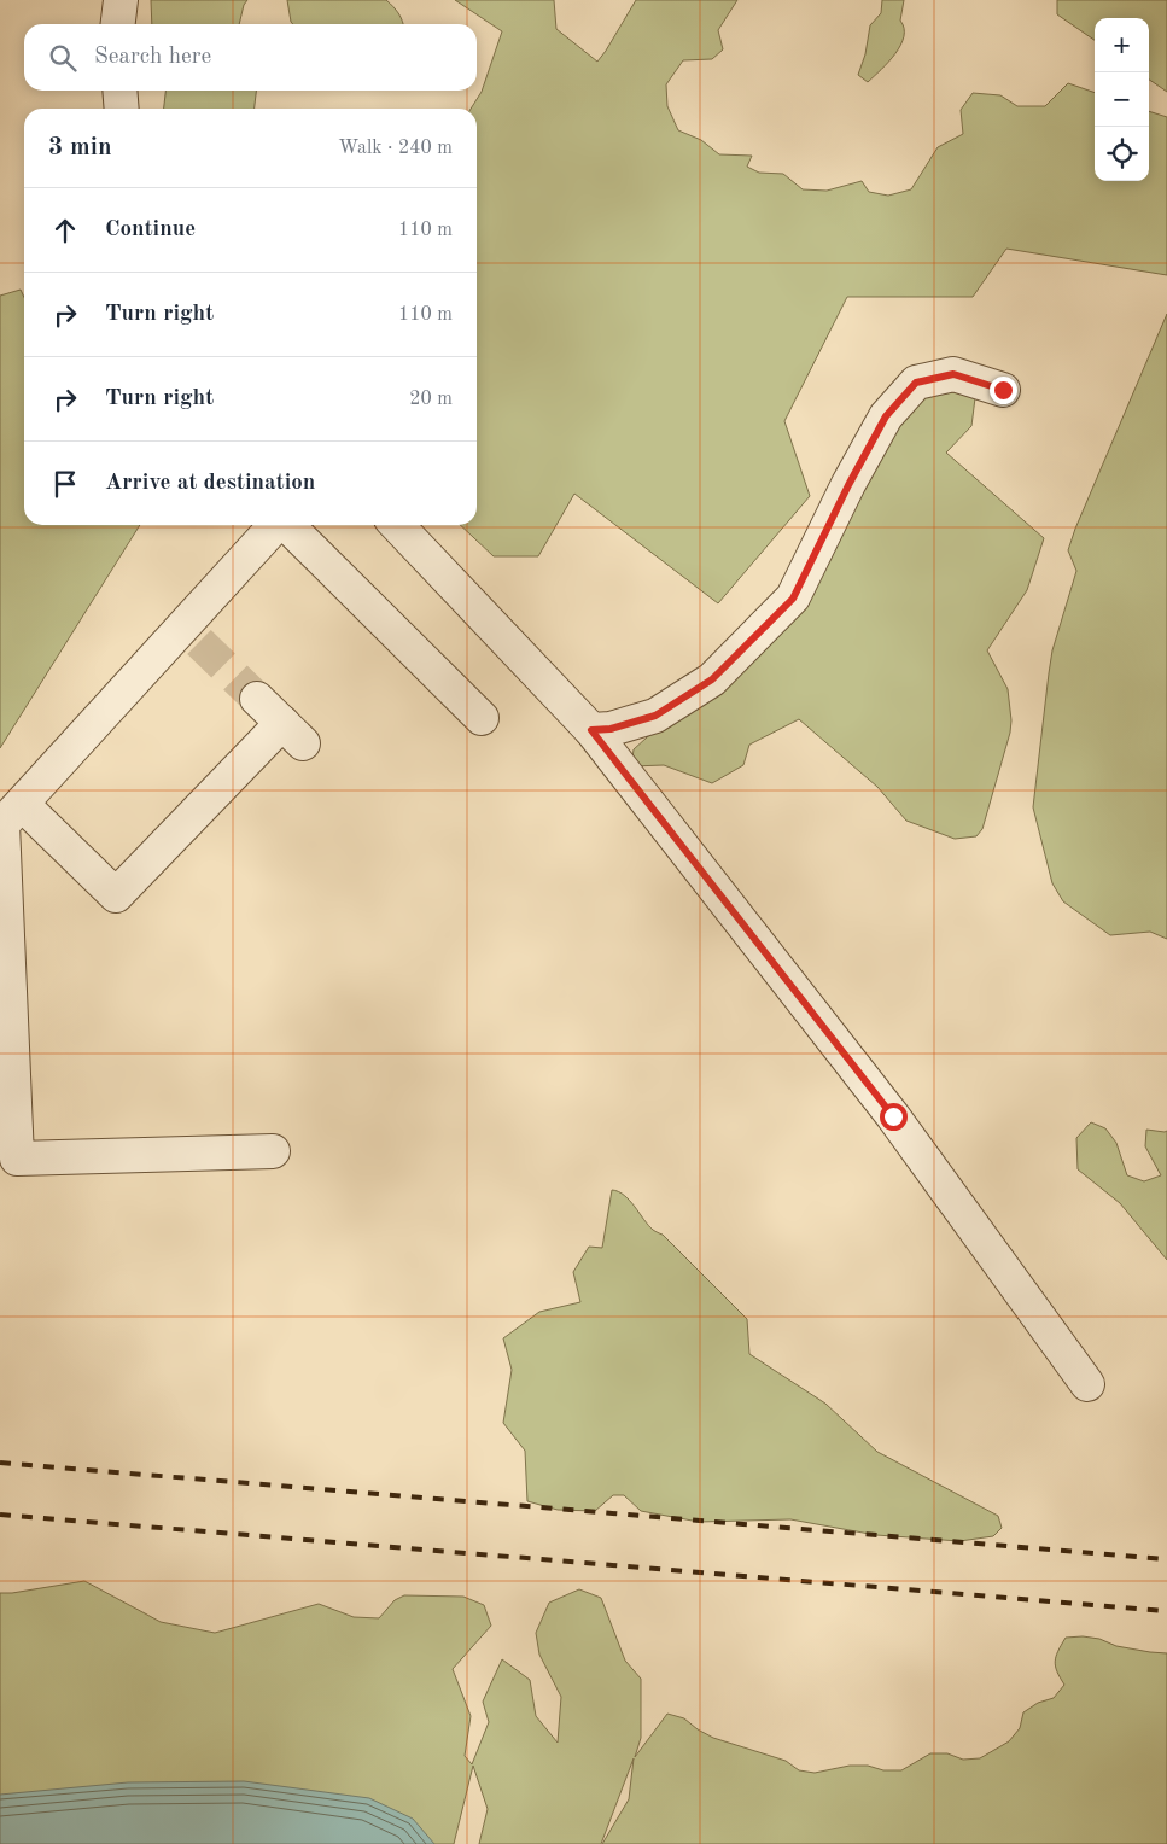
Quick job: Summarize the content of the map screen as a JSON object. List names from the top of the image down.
{
  "page": {
    "map_buttons": ["+", "−"],
    "search": "Search here",
    "heading": ["3 min", "Walk · 240 m"],
    "list": [
      ["Continue", "110 m"],
      ["Turn right", "110 m"],
      ["Turn right", "20 m"],
      "Arrive at destination"
    ]
  }
}
